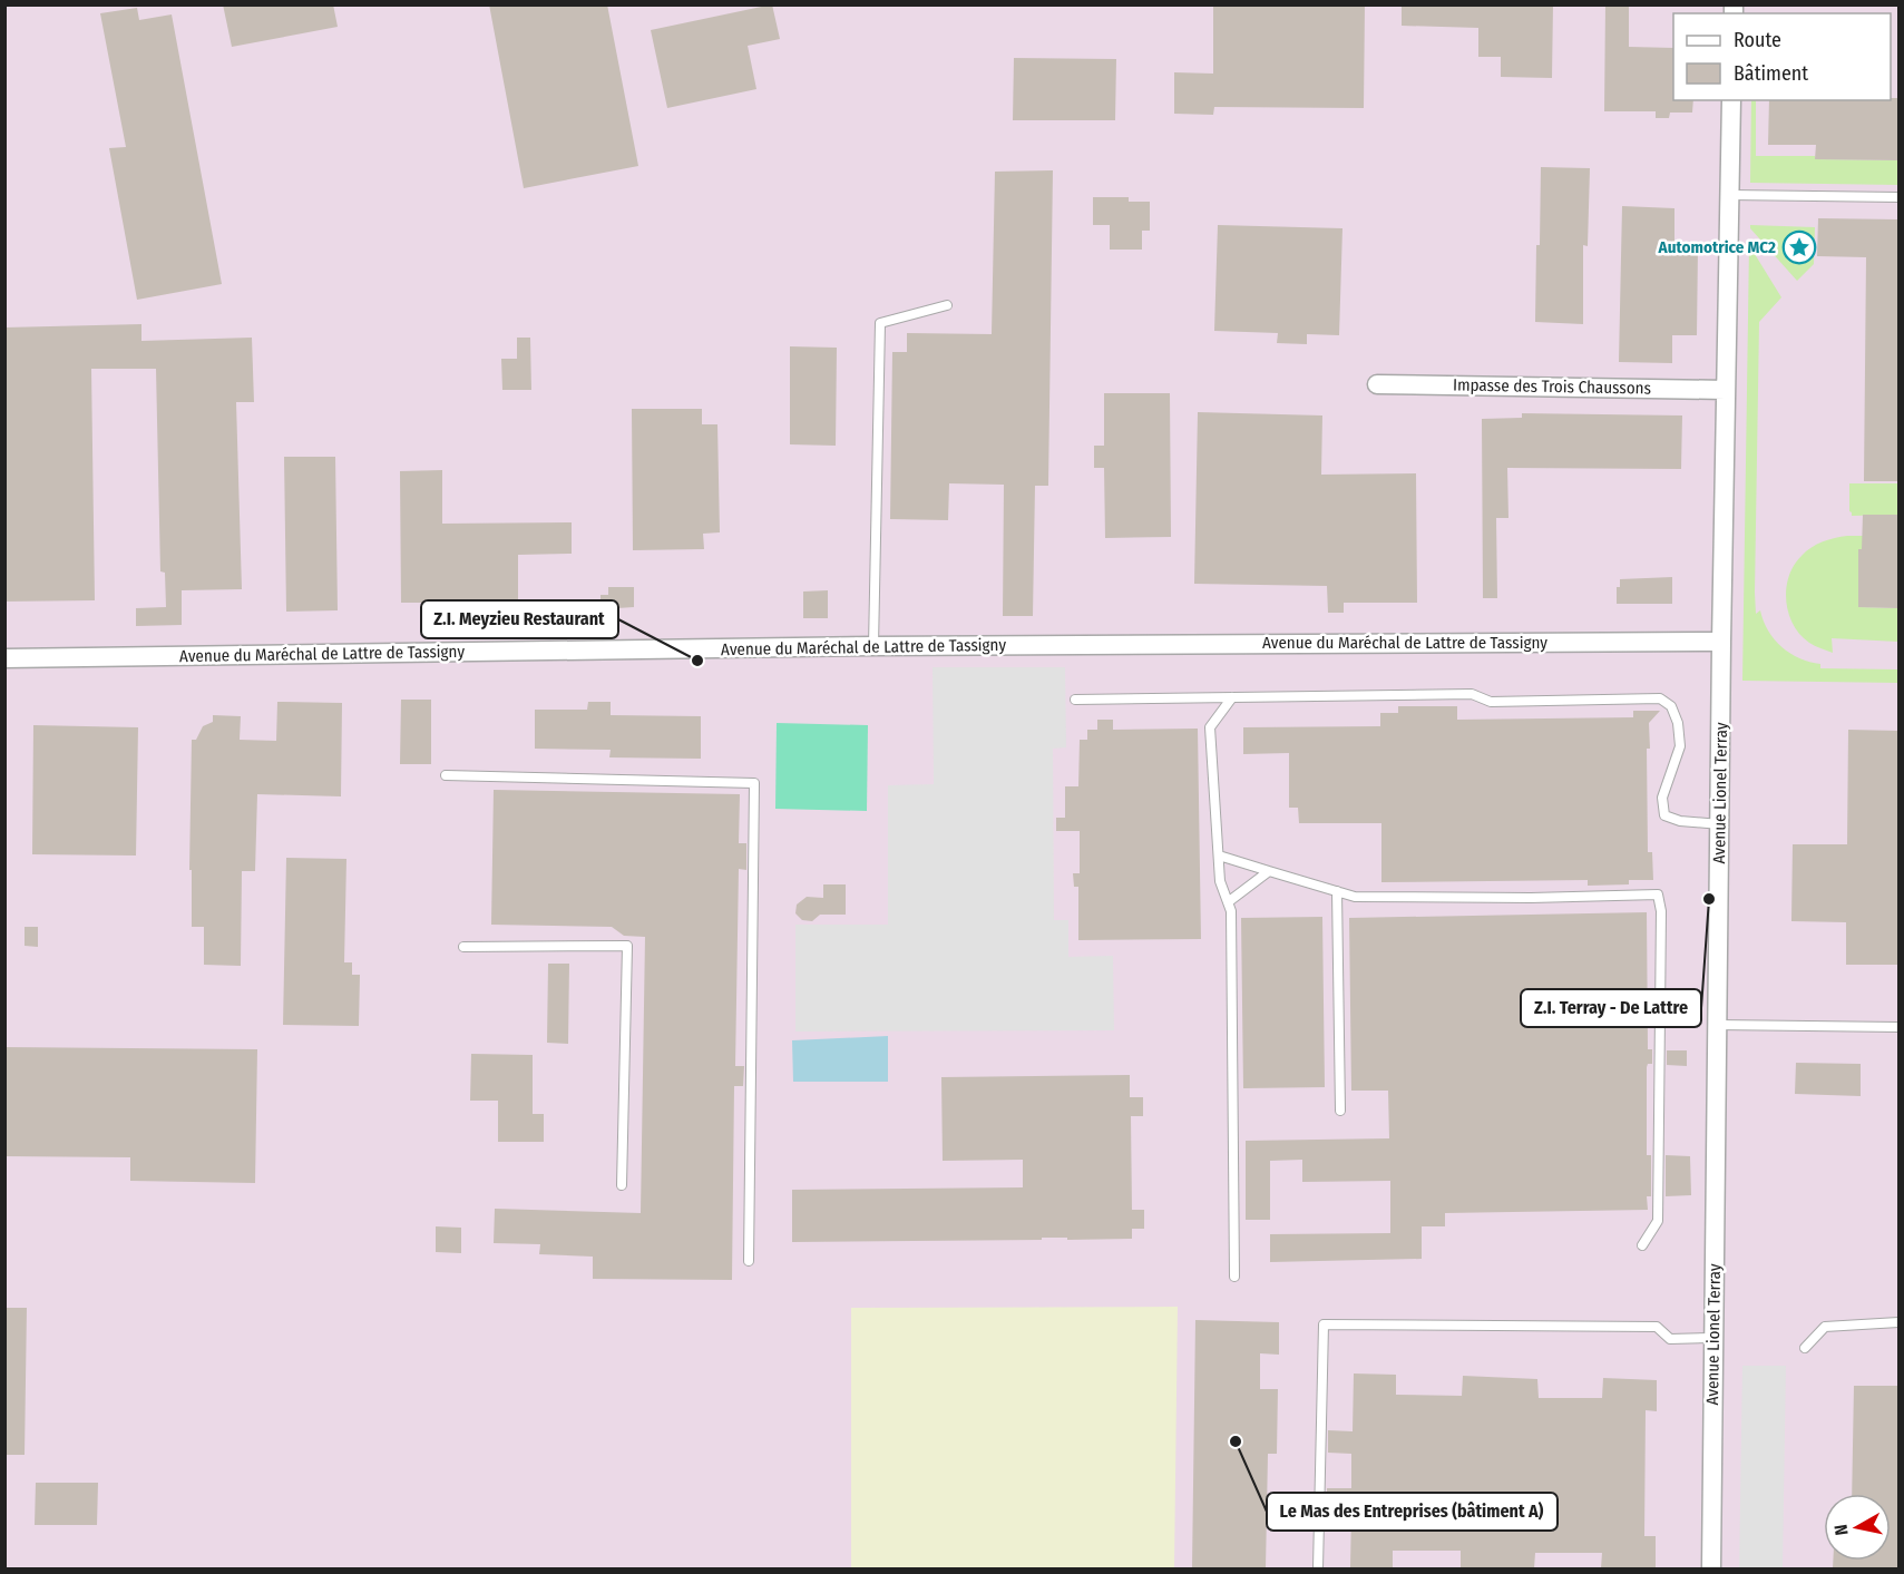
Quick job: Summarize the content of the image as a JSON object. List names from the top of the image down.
{
  "streets": {
    "street": ["Impasse des Trois Chaussons", "Avenue du Maréchal de Lattre de Tassigny", "Avenue Lionel Terray"]
  },
  "crossings": [
    ["Impasse des Trois Chaussons", "Avenue Lionel Terray"],
    ["Avenue du Maréchal de Lattre de Tassigny", "Avenue Lionel Terray"]
  ],
  "places": {
    "place": ["Automotrice MC2"],
    "other": ["Z.I. Meyzieu Restaurant", "Z.I. Terray - De Lattre", "Le Mas des Entreprises (bâtiment A)"]
  },
  "legend": ["Route", "Bâtiment"],
  "north": "left"
}
